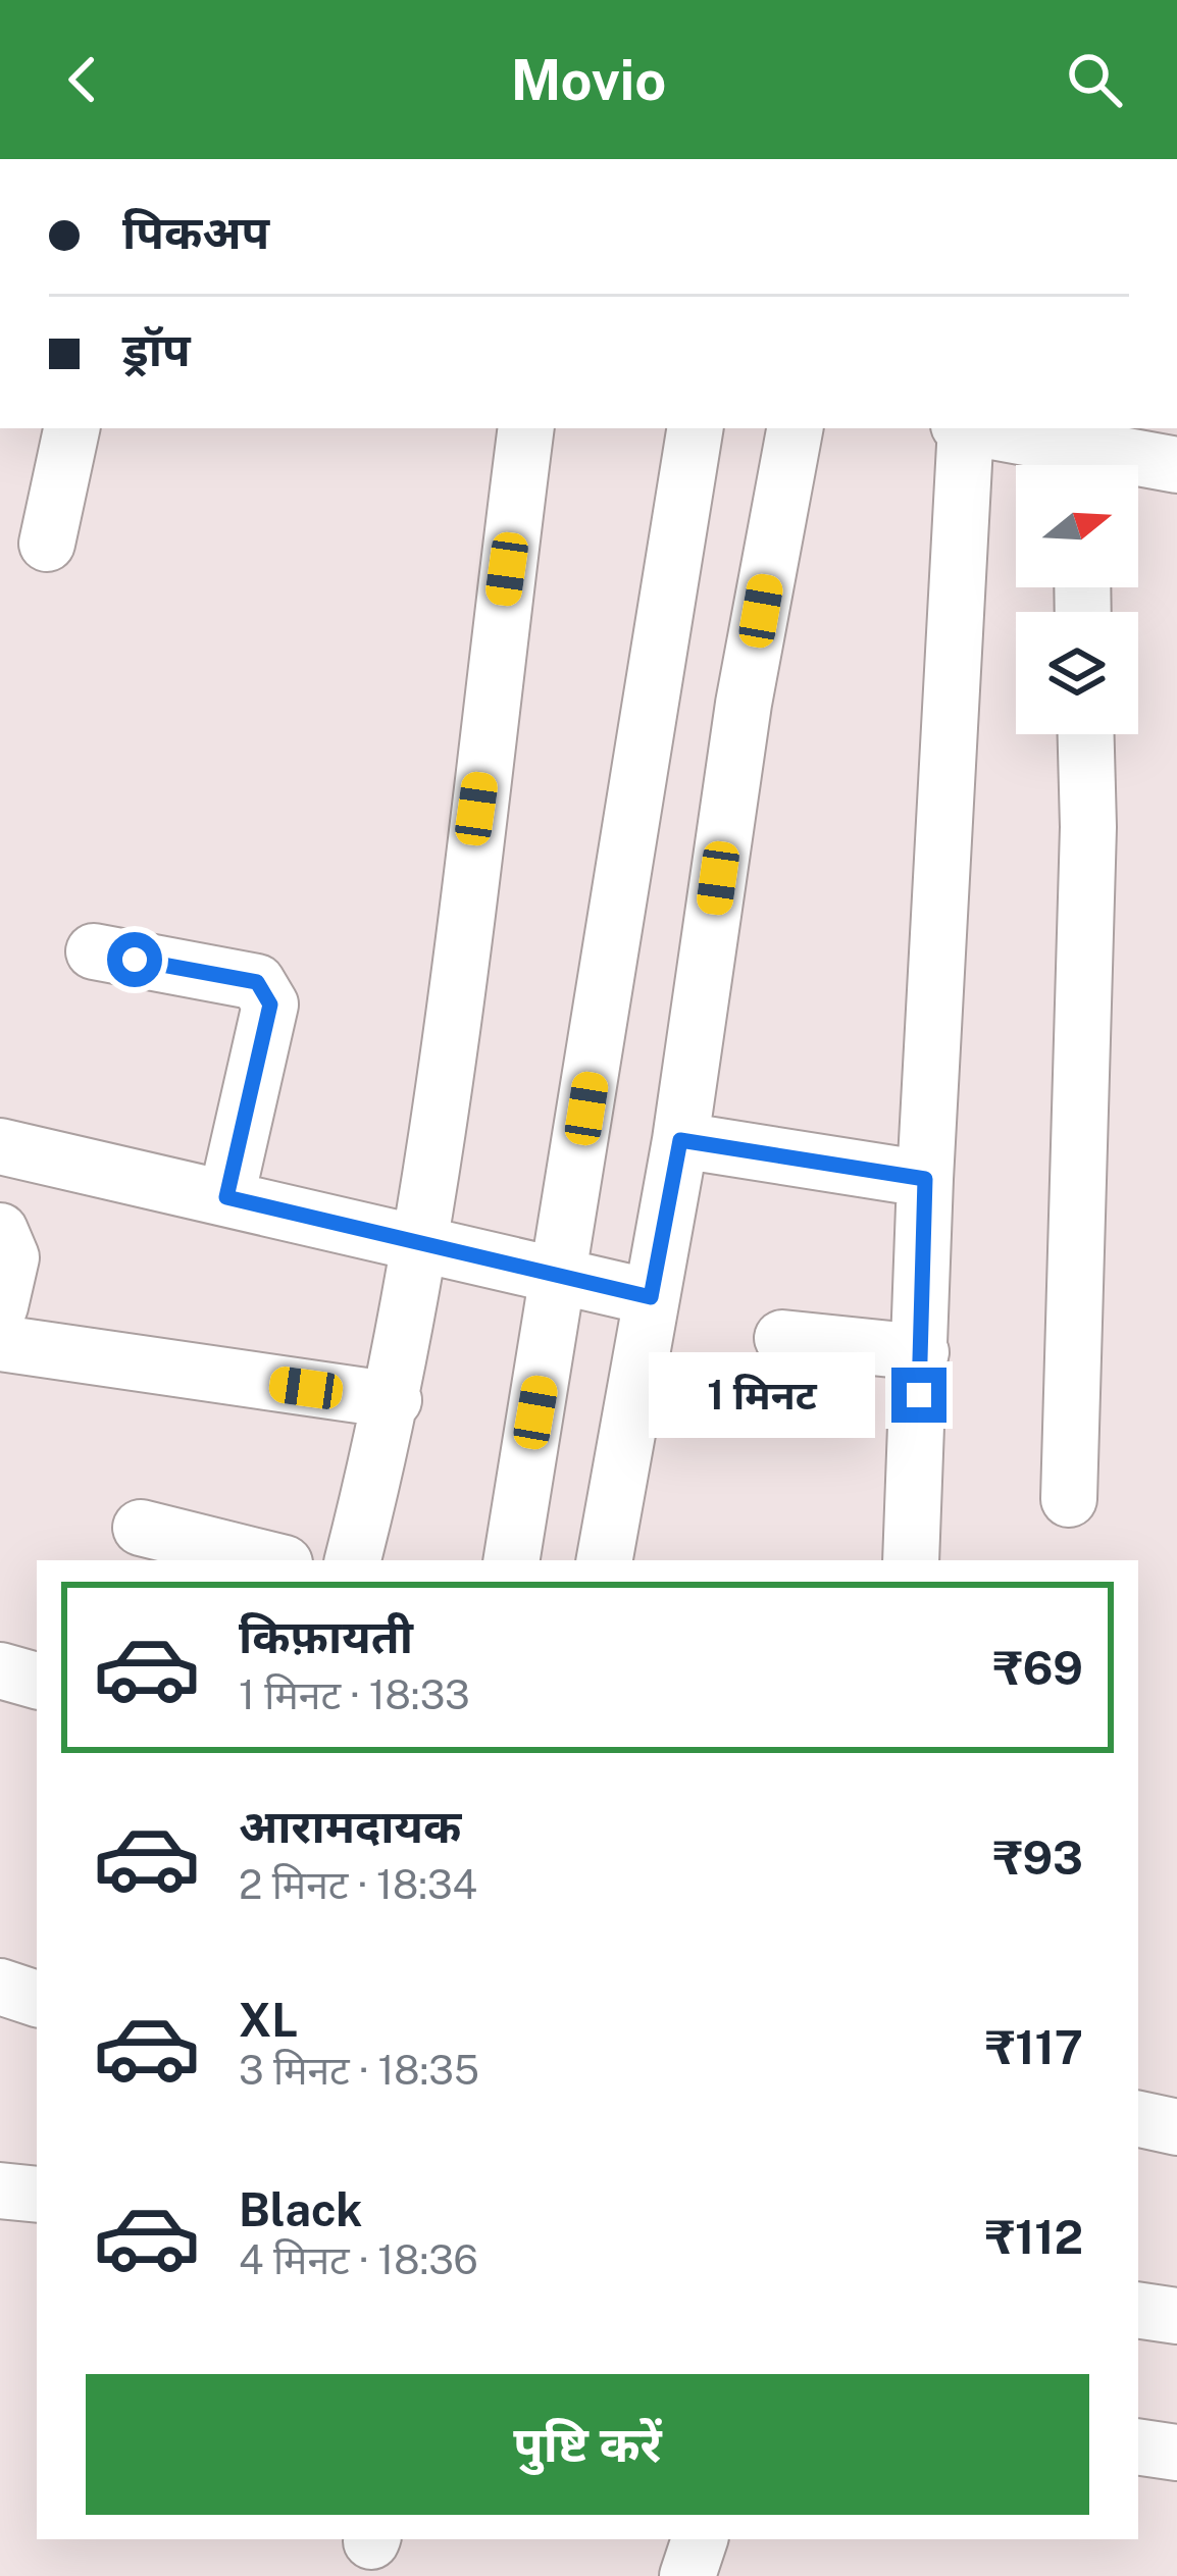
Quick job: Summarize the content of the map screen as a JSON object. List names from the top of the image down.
{
  "north": "right",
  "page": {
    "header": "Movio",
    "banner": ["पिकअप", "ड्रॉप"],
    "bubble": "1 मिनट",
    "list": [
      {
        "name": "किफ़ायती",
        "note": "1 मिनट · 18:33",
        "value": "₹69"
      },
      {
        "name": "आरामदायक",
        "note": "2 मिनट · 18:34",
        "value": "₹93"
      },
      {
        "name": "XL",
        "note": "3 मिनट · 18:35",
        "value": "₹117"
      },
      {
        "name": "Black",
        "note": "4 मिनट · 18:36",
        "value": "₹112"
      }
    ],
    "buttons": "पुष्टि करें"
  }
}
